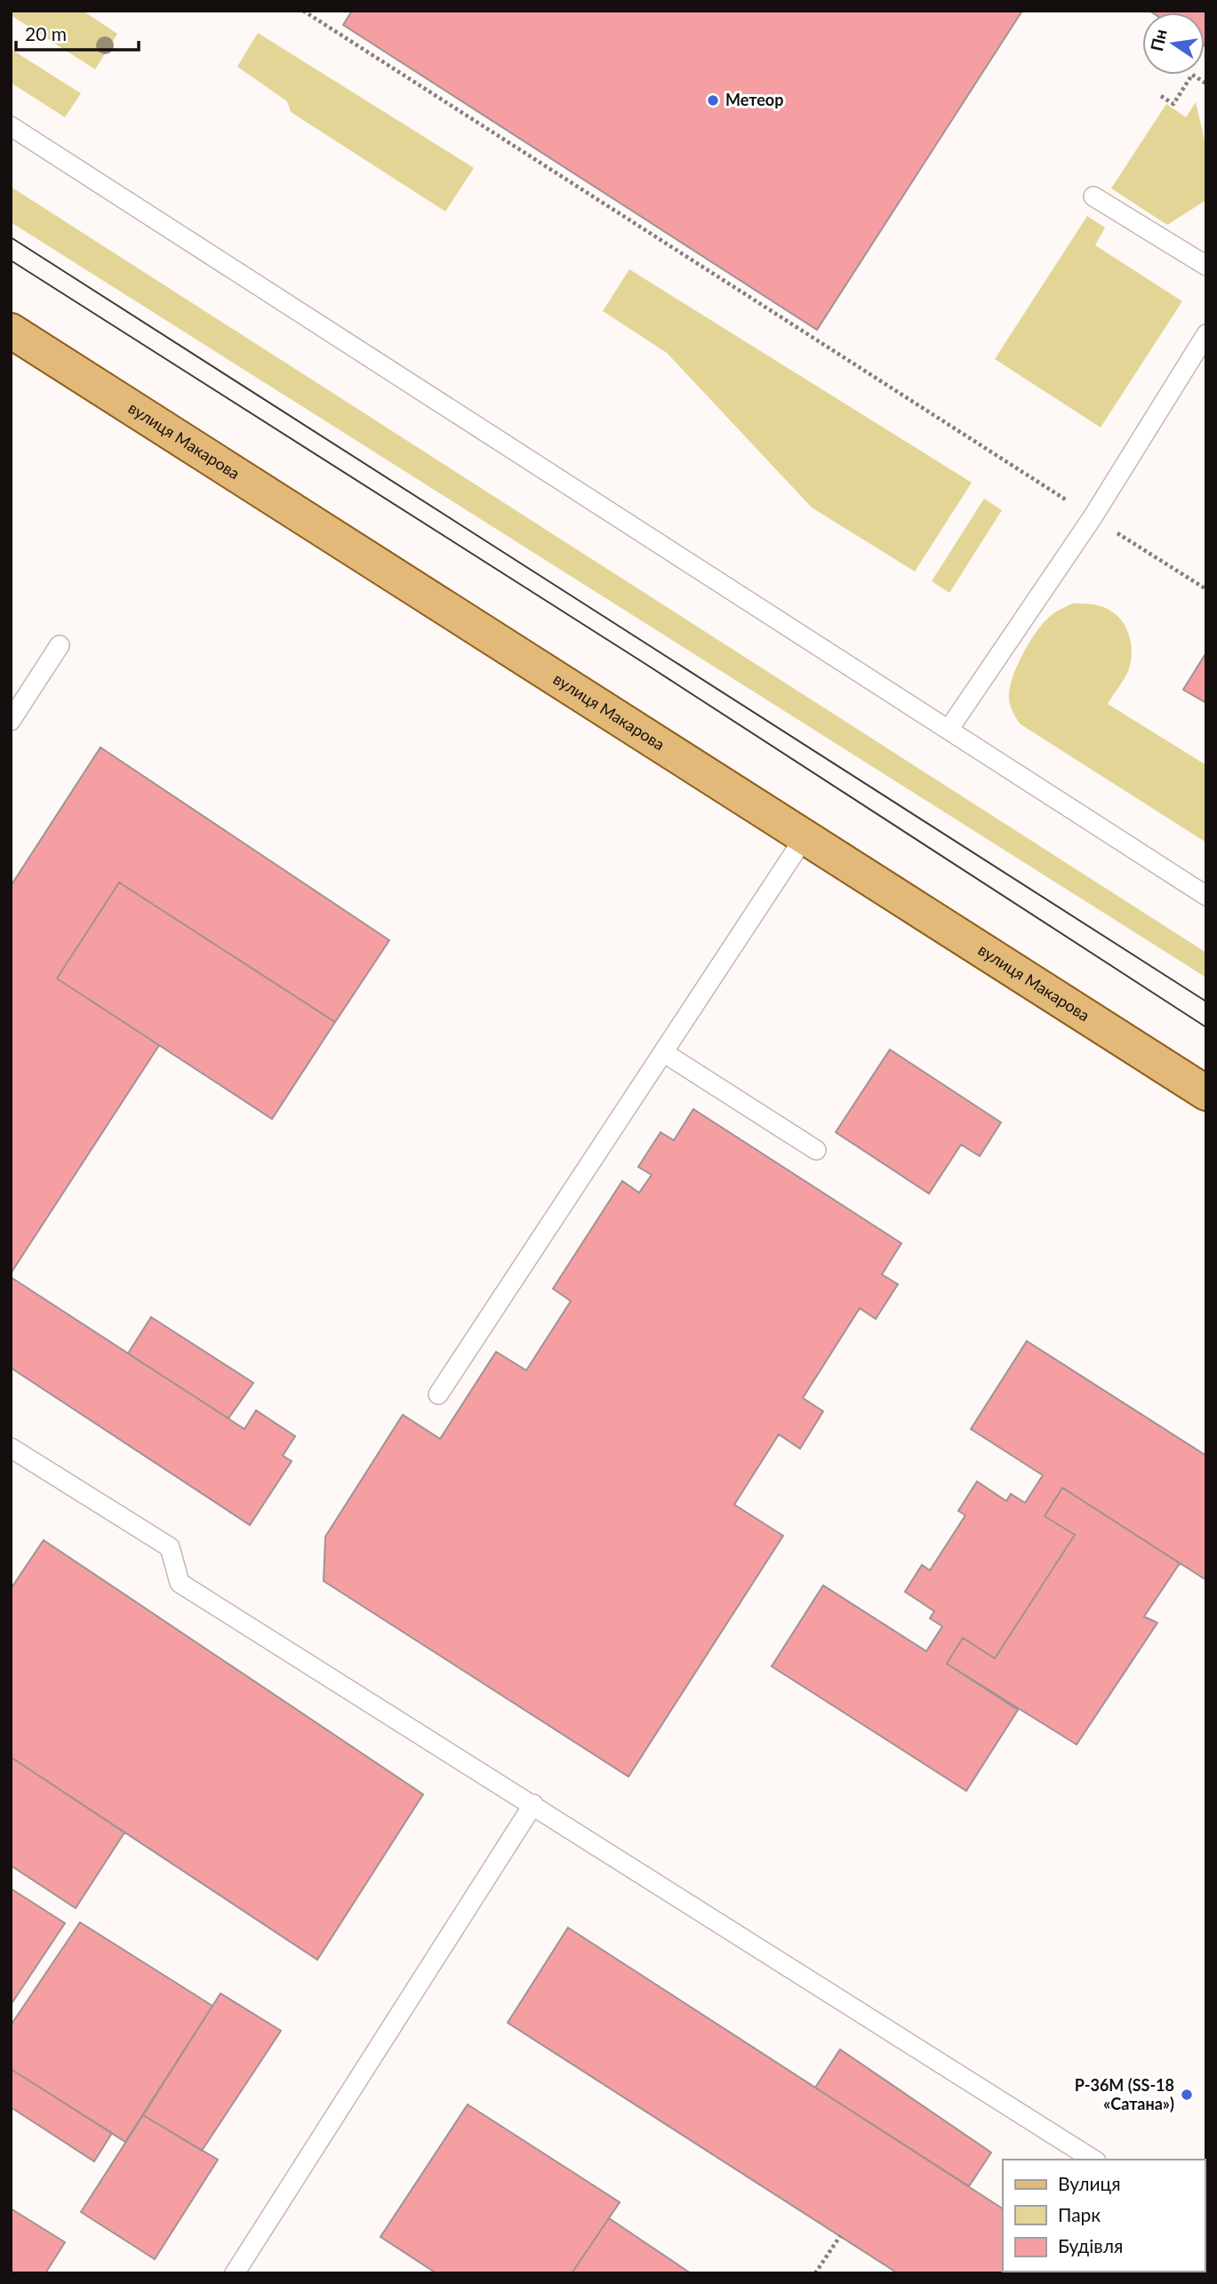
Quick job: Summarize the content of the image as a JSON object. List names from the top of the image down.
{
  "streets": {
    "main road": ["вулиця Макарова"]
  },
  "places": ["Метеор", "Р-36М (SS-18 «Сатана»)"],
  "legend": ["Вулиця", "Парк", "Будівля"],
  "scale_bar": "20 m",
  "north": "left"
}
